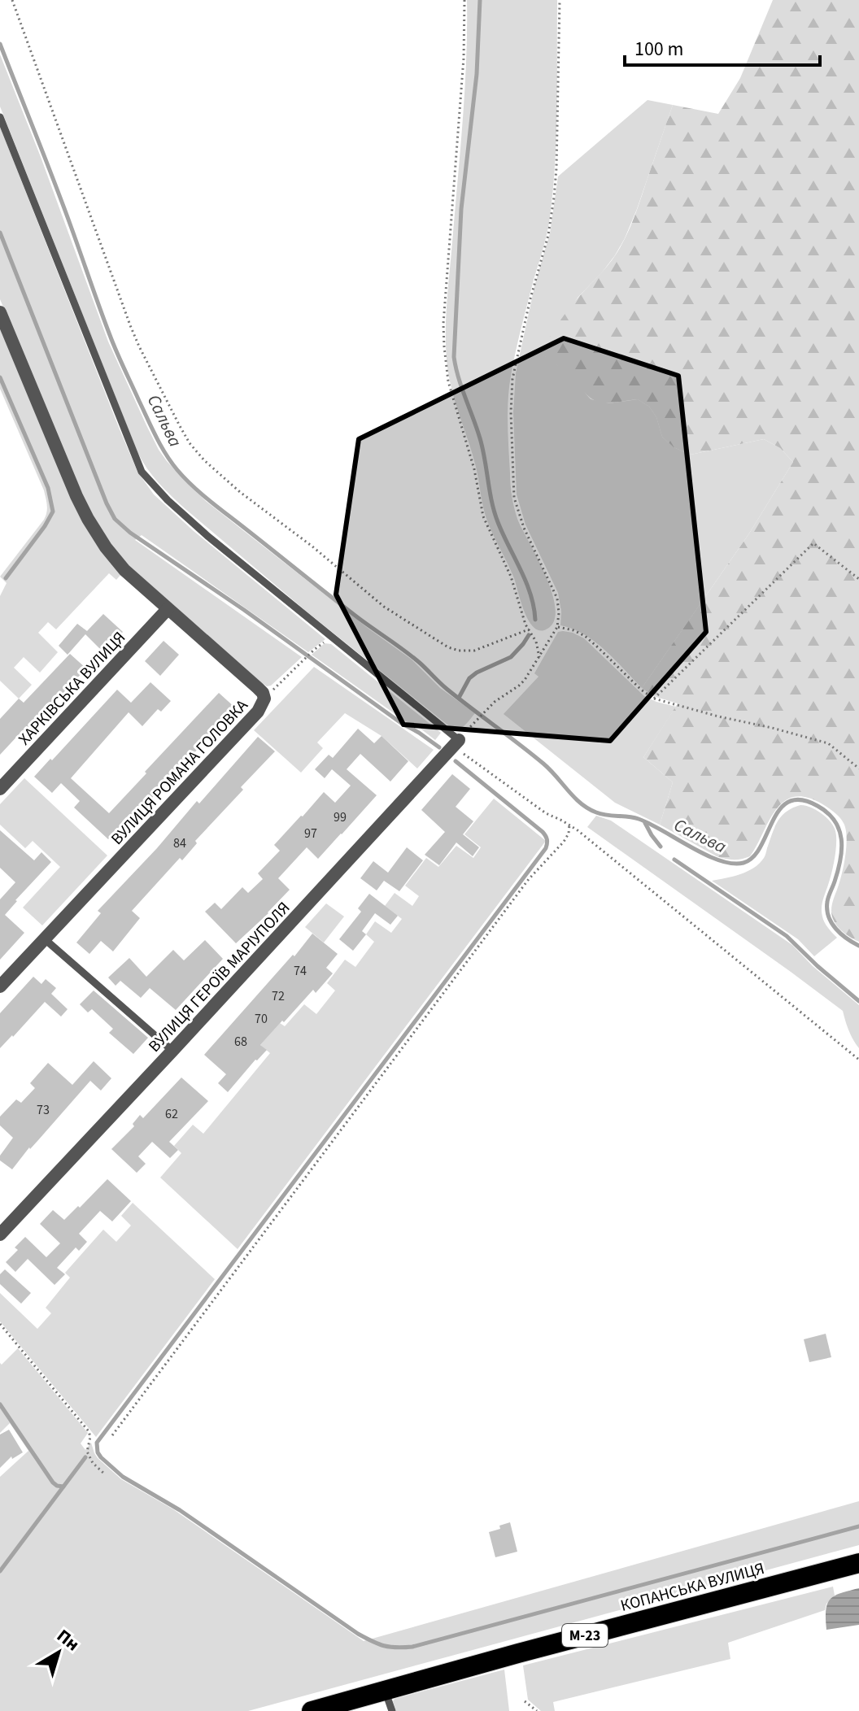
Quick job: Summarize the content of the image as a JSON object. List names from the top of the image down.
{
  "streets": {
    "highway": ["КОПАНСЬКА ВУЛИЦЯ", "М-23"],
    "street": ["ХАРКІВСЬКА ВУЛИЦЯ", "ВУЛИЦЯ РОМАНА ГОЛОВКА", "ВУЛИЦЯ ГЕРОЇВ МАРІУПОЛЯ"]
  },
  "crossings": [
    ["ХАРКІВСЬКА ВУЛИЦЯ", "ВУЛИЦЯ РОМАНА ГОЛОВКА"]
  ],
  "water": ["Сальва"],
  "house_numbers": [
    "99",
    "97",
    "84",
    "74",
    "72",
    "70",
    "68",
    "73",
    "62"
  ],
  "scale_bar": "100 m",
  "north": "top right"
}
